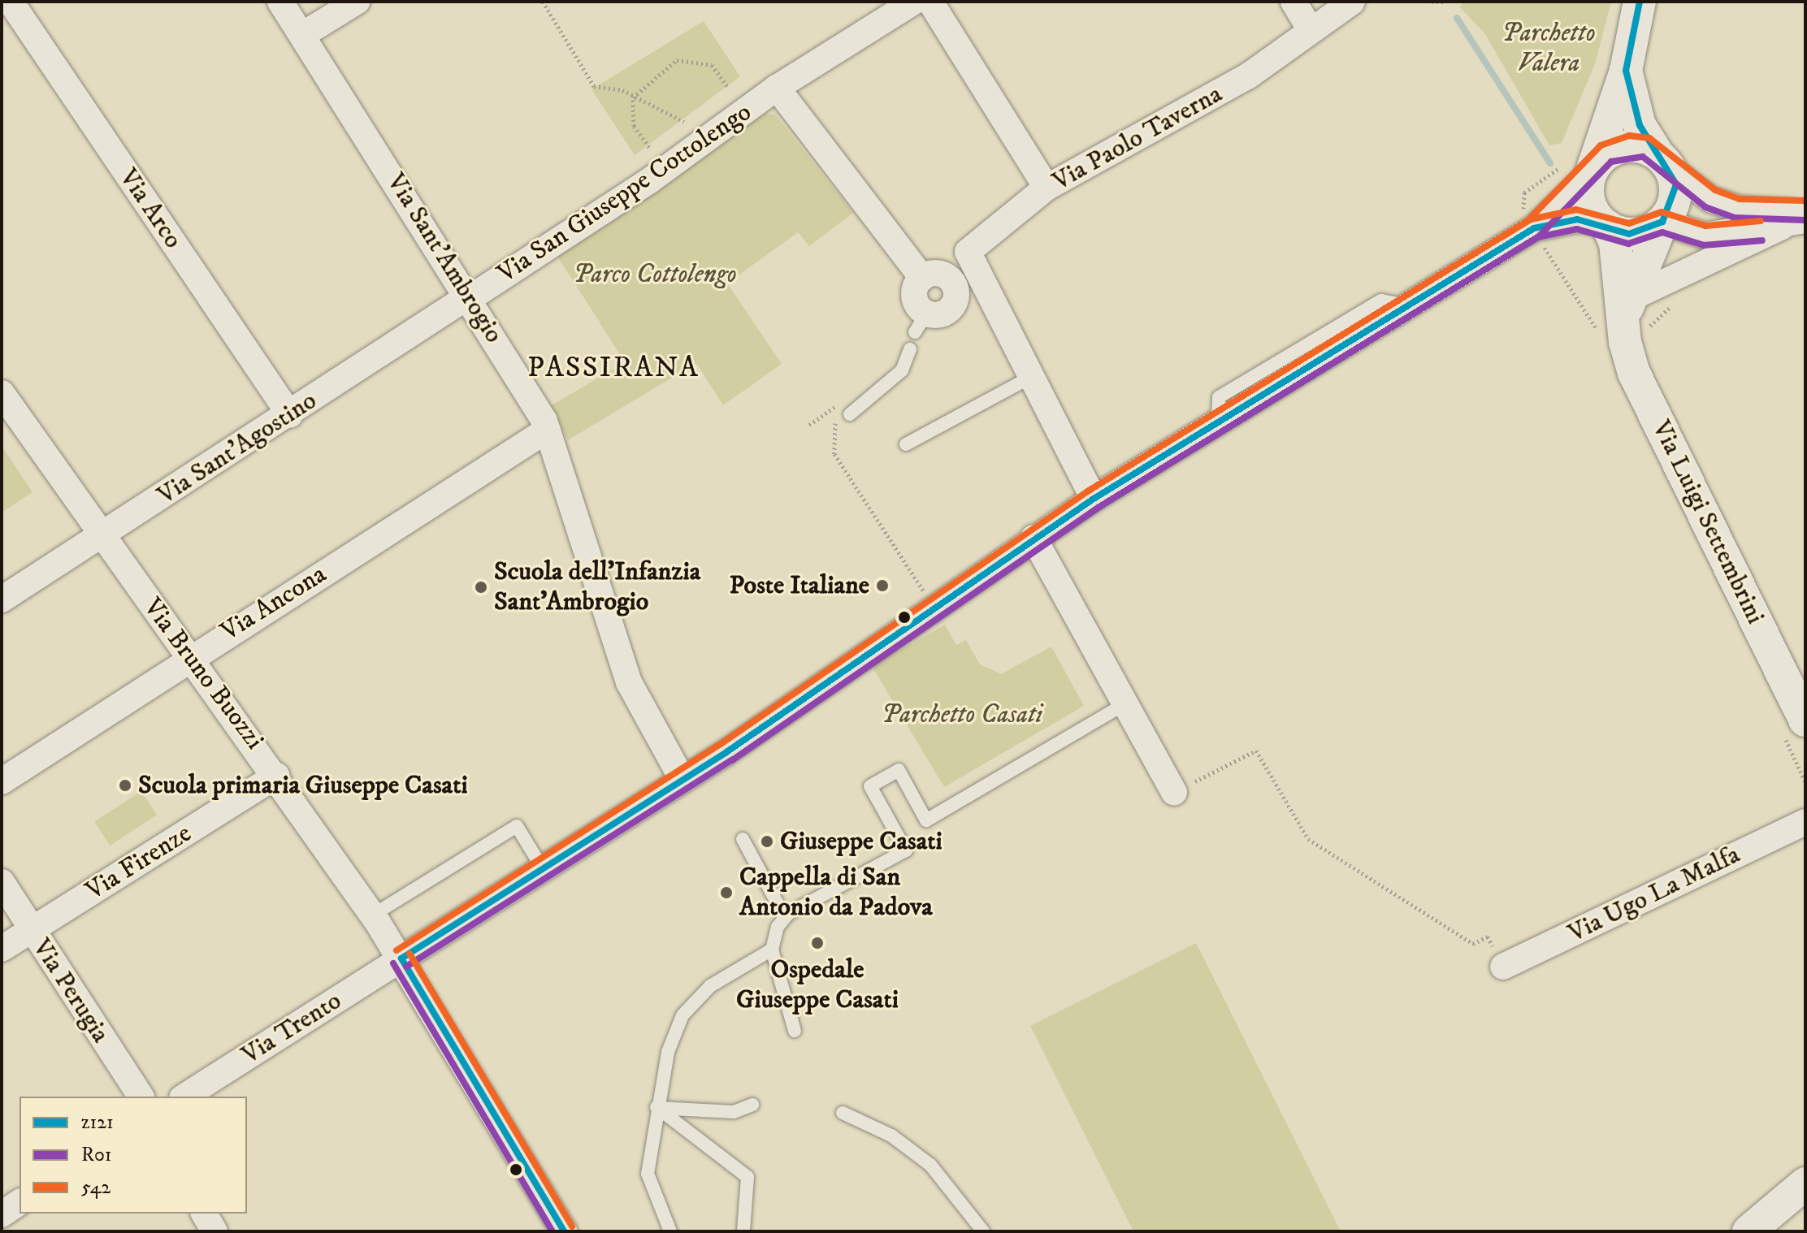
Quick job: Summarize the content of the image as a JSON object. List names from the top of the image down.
{
  "streets": {
    "street": [
      "Via Paolo Taverna",
      "Via San Giuseppe Cottolengo",
      "Via Arco",
      "Via Sant'Ambrogio",
      "Via Sant'Agostino",
      "Via Luigi Settembrini",
      "Via Ancona",
      "Via Bruno Buozzi",
      "Via Firenze",
      "Via Ugo La Malfa",
      "Via Perugia",
      "Via Trento"
    ]
  },
  "crossings": [
    ["Via San Giuseppe Cottolengo", "Via Sant'Ambrogio"],
    ["Via San Giuseppe Cottolengo", "Via Sant'Agostino"],
    ["Via Arco", "Via Sant'Agostino"],
    ["Via Sant'Ambrogio", "Via Sant'Agostino"],
    ["Via Sant'Ambrogio", "Via Ancona"],
    ["Via Sant'Ambrogio", "Via Trento"],
    ["Via Sant'Agostino", "Via Bruno Buozzi"],
    ["Via Ancona", "Via Bruno Buozzi"],
    ["Via Bruno Buozzi", "Via Firenze"],
    ["Via Bruno Buozzi", "Via Trento"],
    ["Via Firenze", "Via Perugia"]
  ],
  "districts": ["PASSIRANA"],
  "parks": ["Parchetto Valera", "Parco Cottolengo", "Parchetto Casati"],
  "places": [
    "Poste Italiane",
    "Scuola dell'Infanzia Sant'Ambrogio",
    "Scuola primaria Giuseppe Casati",
    "Giuseppe Casati",
    "Cappella di San Antonio da Padova",
    "Ospedale Giuseppe Casati"
  ],
  "lines": ["transit line z121", "transit line 542", "transit line R01"],
  "legend": ["z121", "R01", "542"]
}
